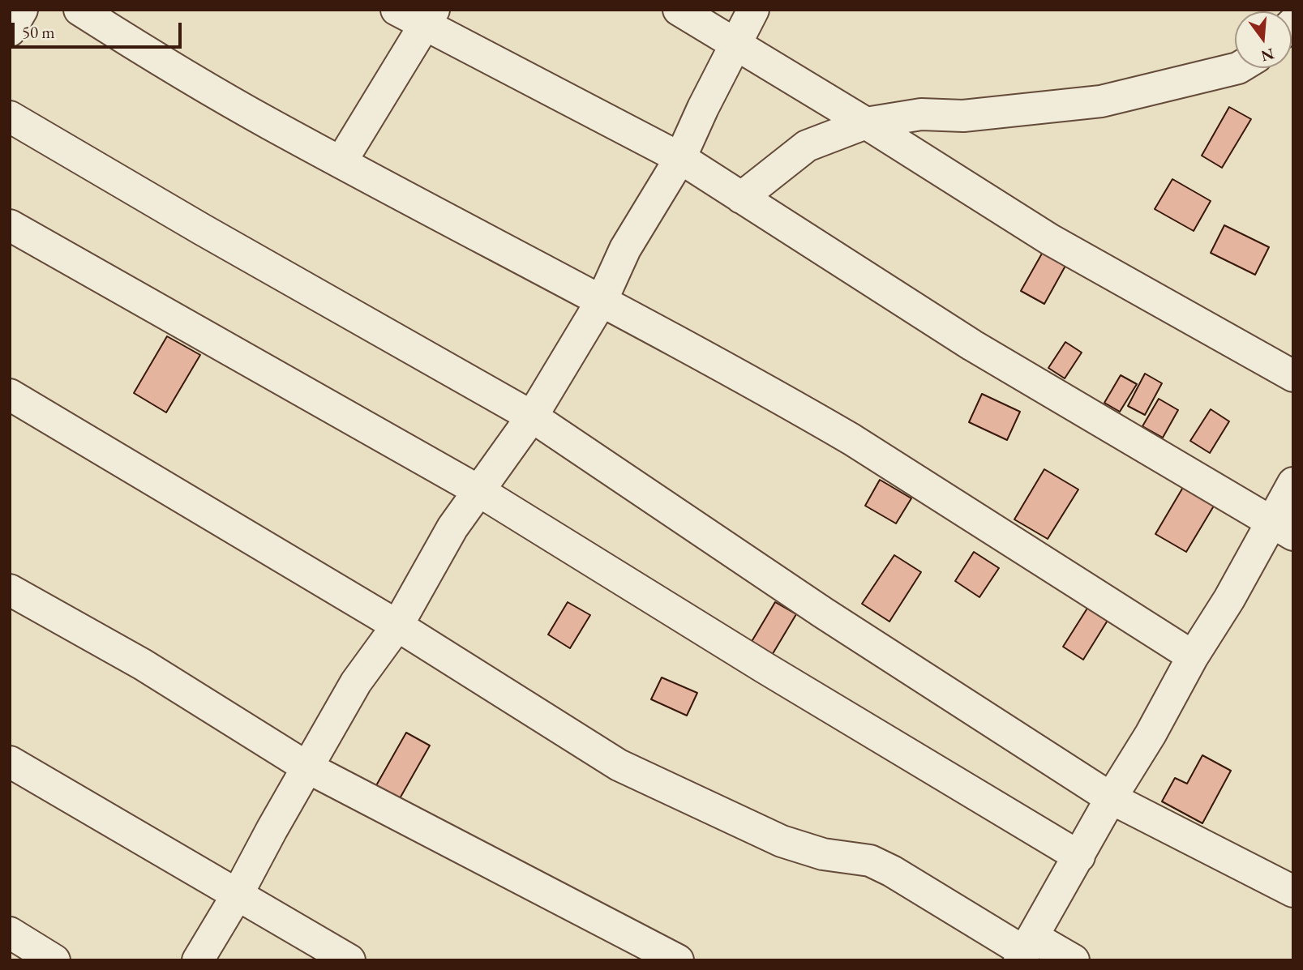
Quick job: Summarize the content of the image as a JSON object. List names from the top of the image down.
{
  "scale_bar": "50 m",
  "north": "bottom"
}
